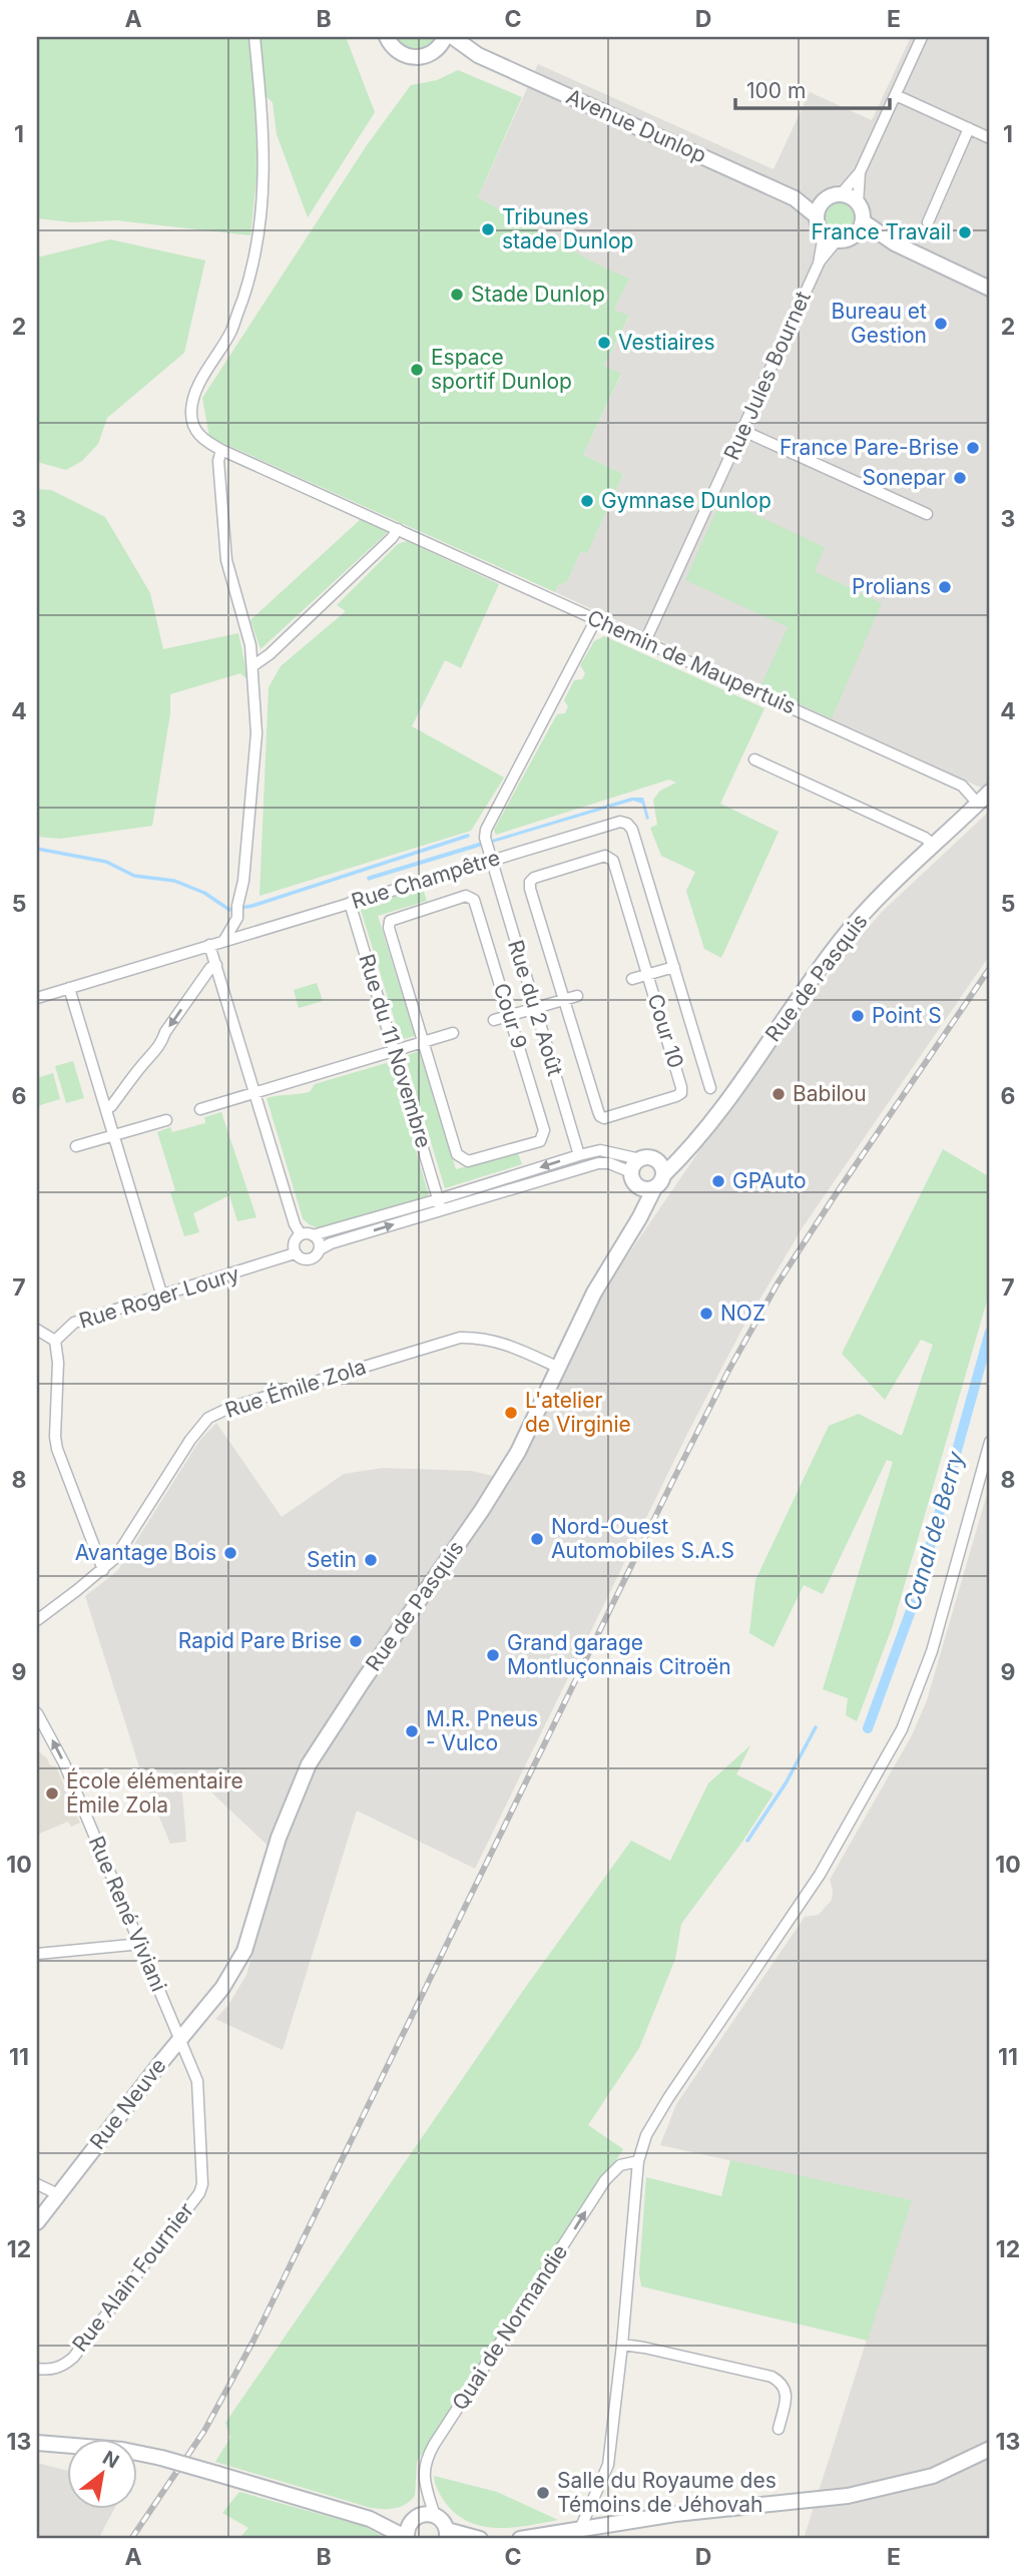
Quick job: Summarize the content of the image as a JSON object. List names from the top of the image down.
{
  "streets": {
    "main road": ["Avenue Dunlop", "Rue de Pasquis", "Rue Neuve"],
    "street": [
      "Rue Jules Bournet",
      "Chemin de Maupertuis",
      "Rue Champêtre",
      "Rue du 2 Août",
      "Cour 9",
      "Cour 10",
      "Rue du 11 Novembre",
      "Rue Roger Loury",
      "Rue Émile Zola",
      "Rue René Viviani",
      "Rue Alain Fournier",
      "Quai de Normandie"
    ]
  },
  "crossings": [
    ["Avenue Dunlop", "Rue Jules Bournet"],
    ["Rue Jules Bournet", "Chemin de Maupertuis"],
    ["Chemin de Maupertuis", "Rue de Pasquis"],
    ["Chemin de Maupertuis", "Rue du 2 Août"],
    ["Rue Champêtre", "Rue du 2 Août"],
    ["Rue Champêtre", "Rue du 11 Novembre"],
    ["Rue de Pasquis", "Rue Roger Loury"],
    ["Rue de Pasquis", "Rue Émile Zola"],
    ["Rue de Pasquis", "Rue Neuve"],
    ["Rue du 2 Août", "Rue Roger Loury"],
    ["Rue du 11 Novembre", "Rue Roger Loury"],
    ["Rue Roger Loury", "Rue Émile Zola"],
    ["Rue René Viviani", "Rue Neuve"],
    ["Rue René Viviani", "Rue Alain Fournier"],
    ["Rue Neuve", "Rue Alain Fournier"]
  ],
  "one_way": ["Rue René Viviani", "Quai de Normandie"],
  "water": ["Canal de Berry"],
  "places": [
    "Tribunes stade Dunlop",
    "France Travail",
    "Stade Dunlop",
    "Bureau et Gestion",
    "Vestiaires",
    "Espace sportif Dunlop",
    "France Pare-Brise",
    "Sonepar",
    "Gymnase Dunlop",
    "Prolians",
    "Point S",
    "Babilou",
    "GPAuto",
    "NOZ",
    "L'atelier de Virginie",
    "Nord-Ouest Automobiles S.A.S",
    "Avantage Bois",
    "Setin",
    "Rapid Pare Brise",
    "Grand garage Montluçonnais Citroën",
    "M.R. Pneus - Vulco",
    "École élémentaire Émile Zola",
    "Salle du Royaume des Témoins de Jéhovah"
  ],
  "scale_bar": "100 m",
  "north": "top right",
  "grid": {
    "columns": [
      "A",
      "B",
      "C",
      "D",
      "E"
    ],
    "rows": [
      "1",
      "2",
      "3",
      "4",
      "5",
      "6",
      "7",
      "8",
      "9",
      "10",
      "11",
      "12",
      "13"
    ]
  }
}
